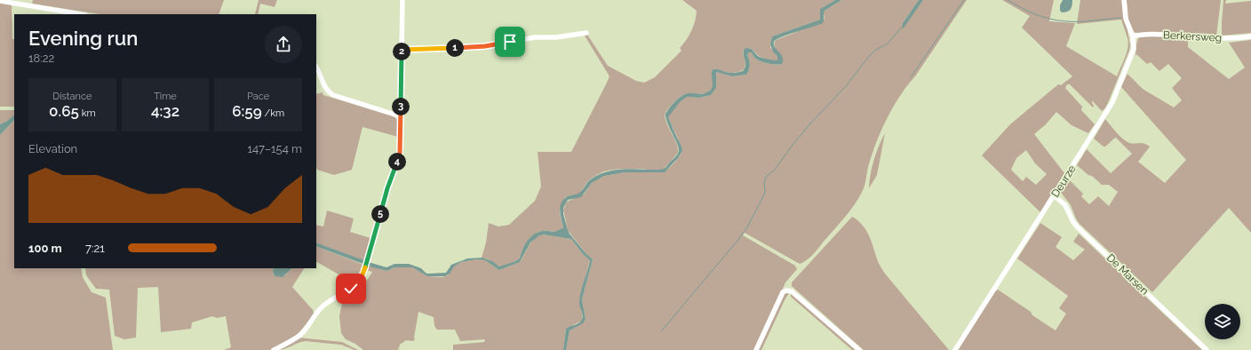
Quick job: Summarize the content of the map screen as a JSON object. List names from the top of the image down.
{
  "streets": {
    "street": ["Berkersweg", "Deurze", "De Marsen"]
  },
  "crossings": [
    ["Berkersweg", "Deurze"],
    ["Deurze", "De Marsen"]
  ],
  "page": {
    "heading": ["Evening run", "18:22"],
    "pins": [
      "1",
      "2",
      "3",
      "4",
      "5"
    ],
    "stats": [
      ["Distance", "0.65 km"],
      ["Time", "4:32"],
      ["Pace", "6:59 /km"]
    ],
    "chart": ["Elevation", "147–154 m"],
    "list": [
      {
        "name": "100 m",
        "note": "7:21"
      }
    ]
  }
}
